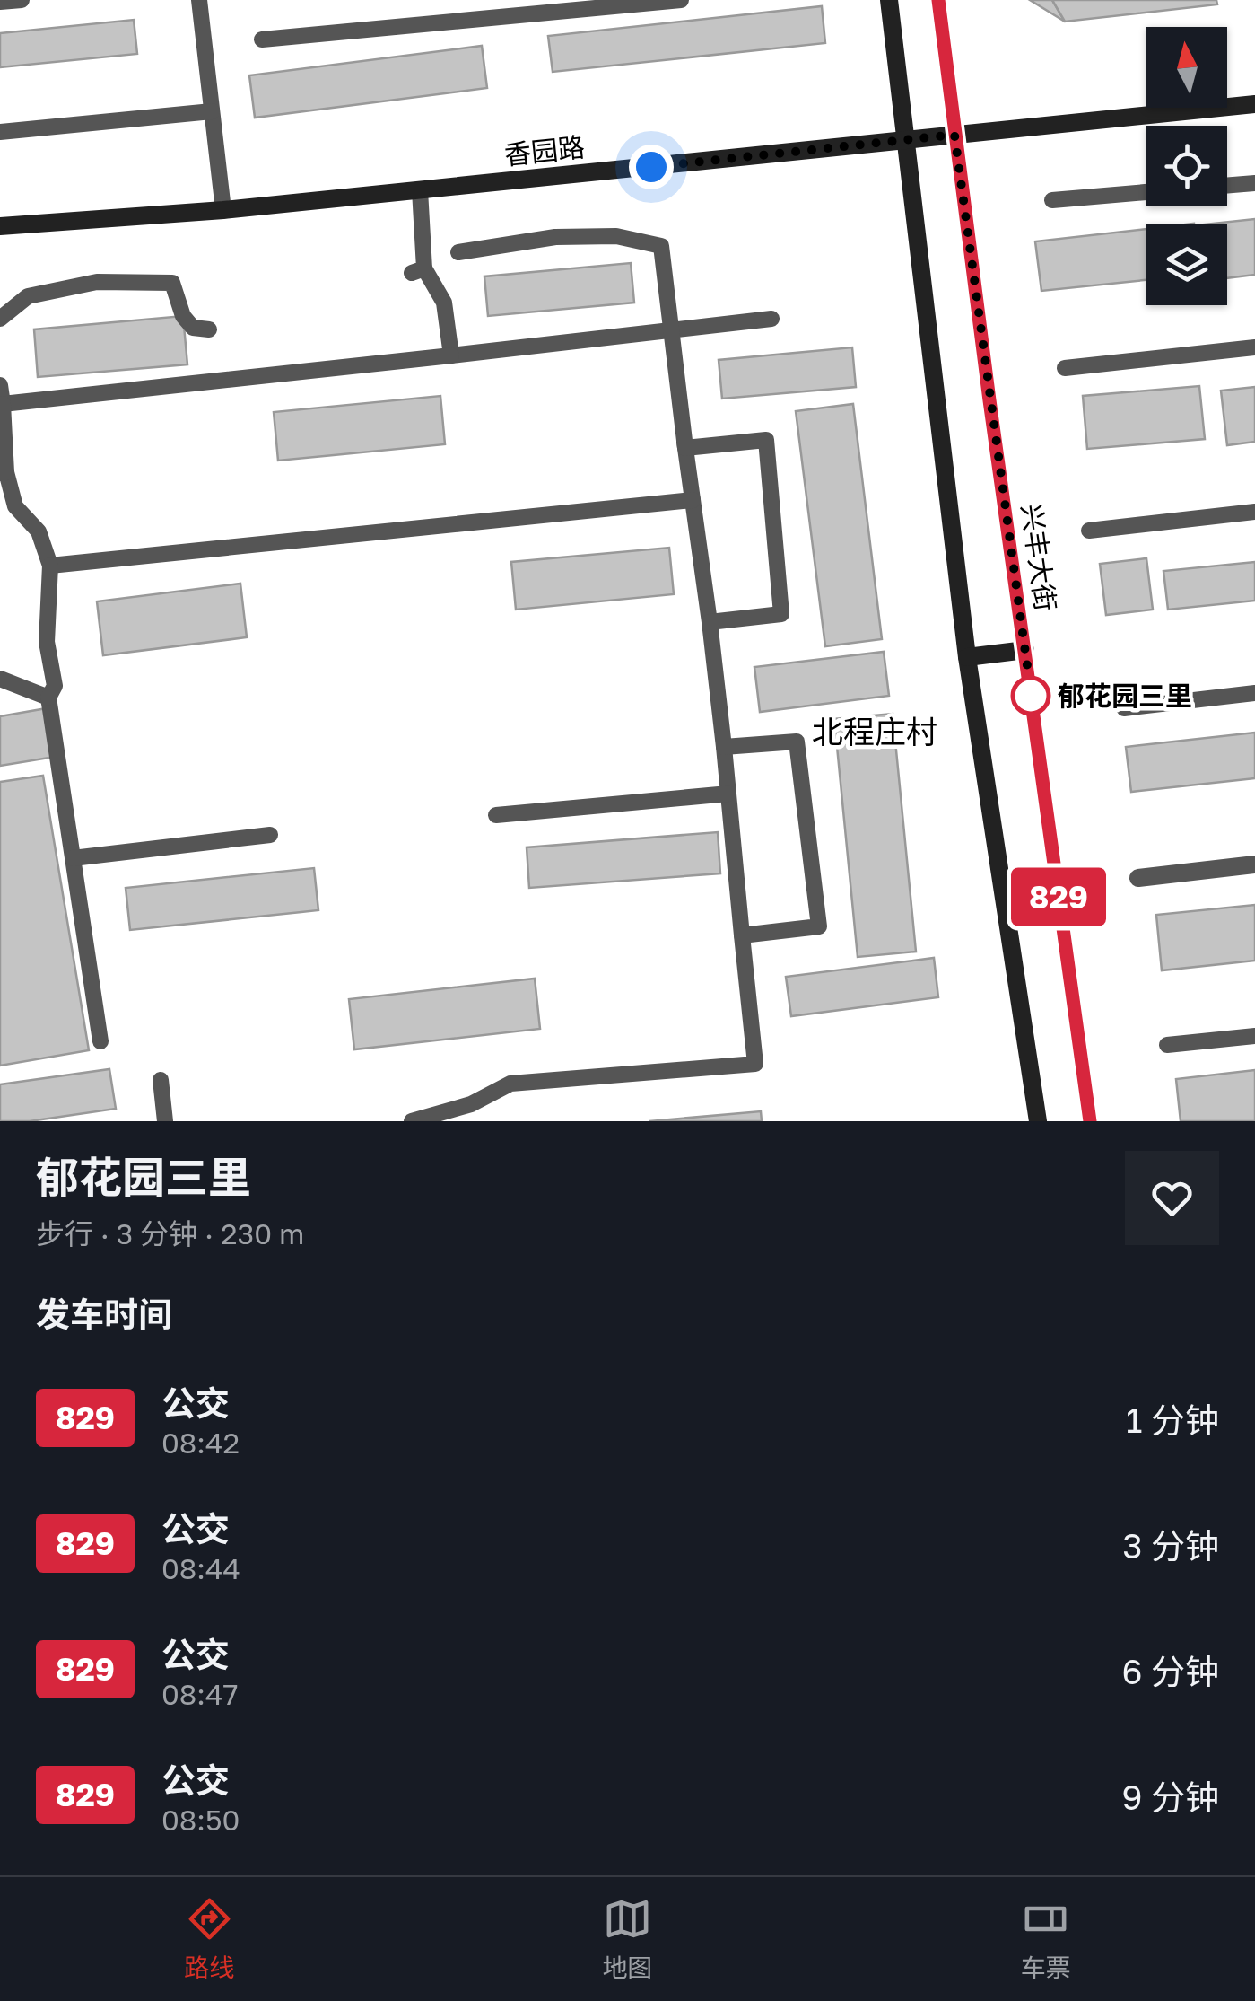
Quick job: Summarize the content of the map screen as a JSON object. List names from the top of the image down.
{
  "streets": {
    "main road": ["香园路", "兴丰大街"]
  },
  "crossings": [
    ["香园路", "兴丰大街"]
  ],
  "districts": ["北程庄村"],
  "places": ["郁花园三里"],
  "lines": ["bus line 829"],
  "north": "top",
  "page": {
    "on_map": "829",
    "heading": [
      ["郁花园三里", "步行 · 3 分钟 · 230 m"],
      "发车时间"
    ],
    "list": [
      {
        "mark": "829",
        "name": "公交",
        "note": "08:42",
        "value": "1 分钟"
      },
      {
        "mark": "829",
        "name": "公交",
        "note": "08:44",
        "value": "3 分钟"
      },
      {
        "mark": "829",
        "name": "公交",
        "note": "08:47",
        "value": "6 分钟"
      },
      {
        "mark": "829",
        "name": "公交",
        "note": "08:50",
        "value": "9 分钟"
      }
    ],
    "tabs": ["路线", "地图", "车票"]
  }
}
